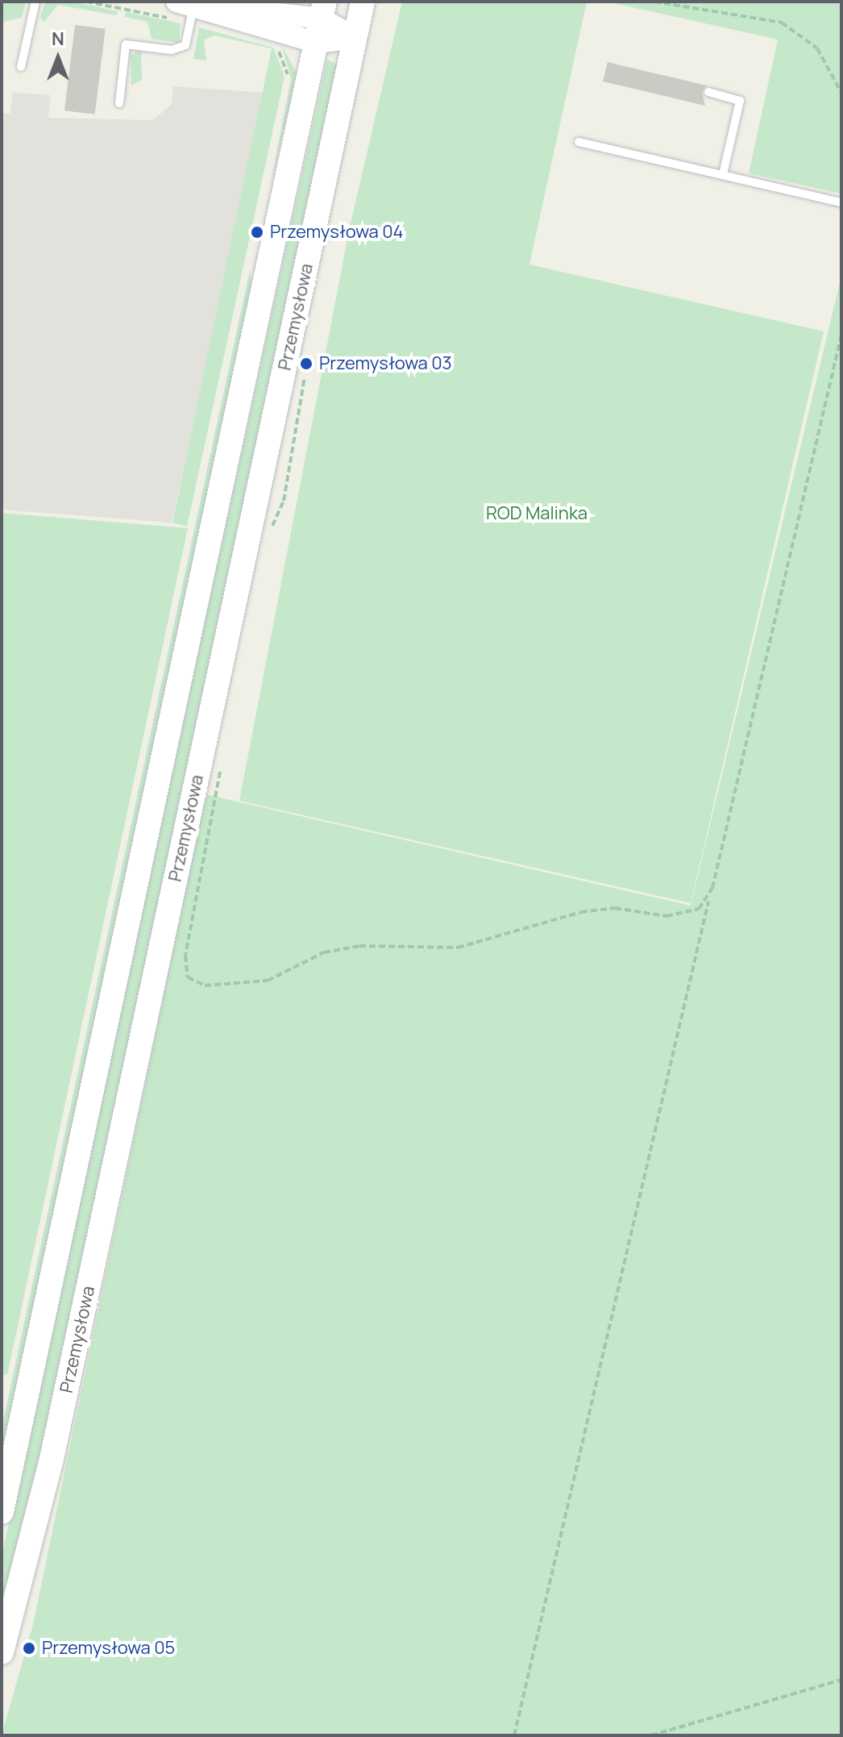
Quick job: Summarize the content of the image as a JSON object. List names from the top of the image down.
{
  "streets": {
    "main road": ["Przemysłowa"]
  },
  "parks": ["ROD Malinka"],
  "places": ["Przemysłowa 04", "Przemysłowa 03", "Przemysłowa 05"],
  "north": "top"
}
